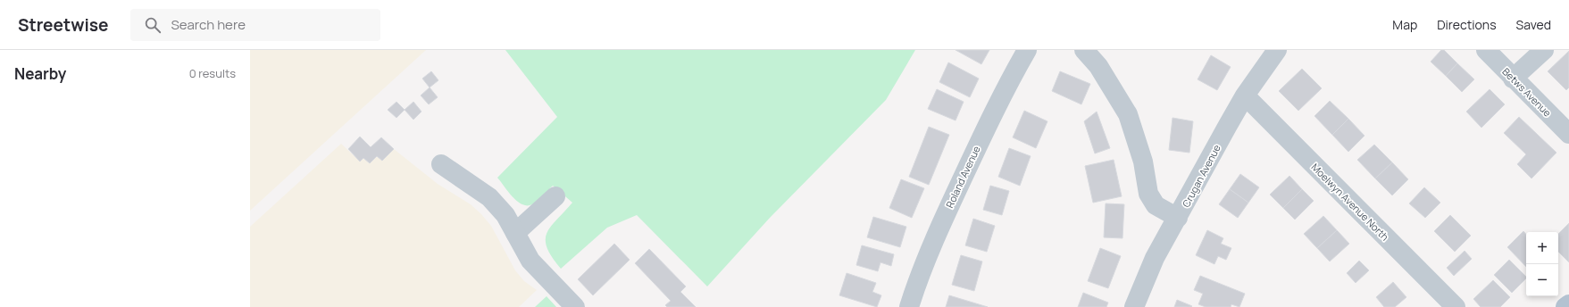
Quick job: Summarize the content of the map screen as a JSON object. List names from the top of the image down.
{
  "streets": {
    "street": [
      "Betws Avenue",
      "Crugan Avenue",
      "Roland Avenue",
      "Moelwyn Avenue North"
    ]
  },
  "crossings": [
    ["Crugan Avenue", "Moelwyn Avenue North"]
  ],
  "page": {
    "header": "Streetwise",
    "search": "Search here",
    "nav": ["Map", "Directions", "Saved"],
    "heading": ["Nearby", "0 results"],
    "map_buttons": ["+", "−"]
  }
}
